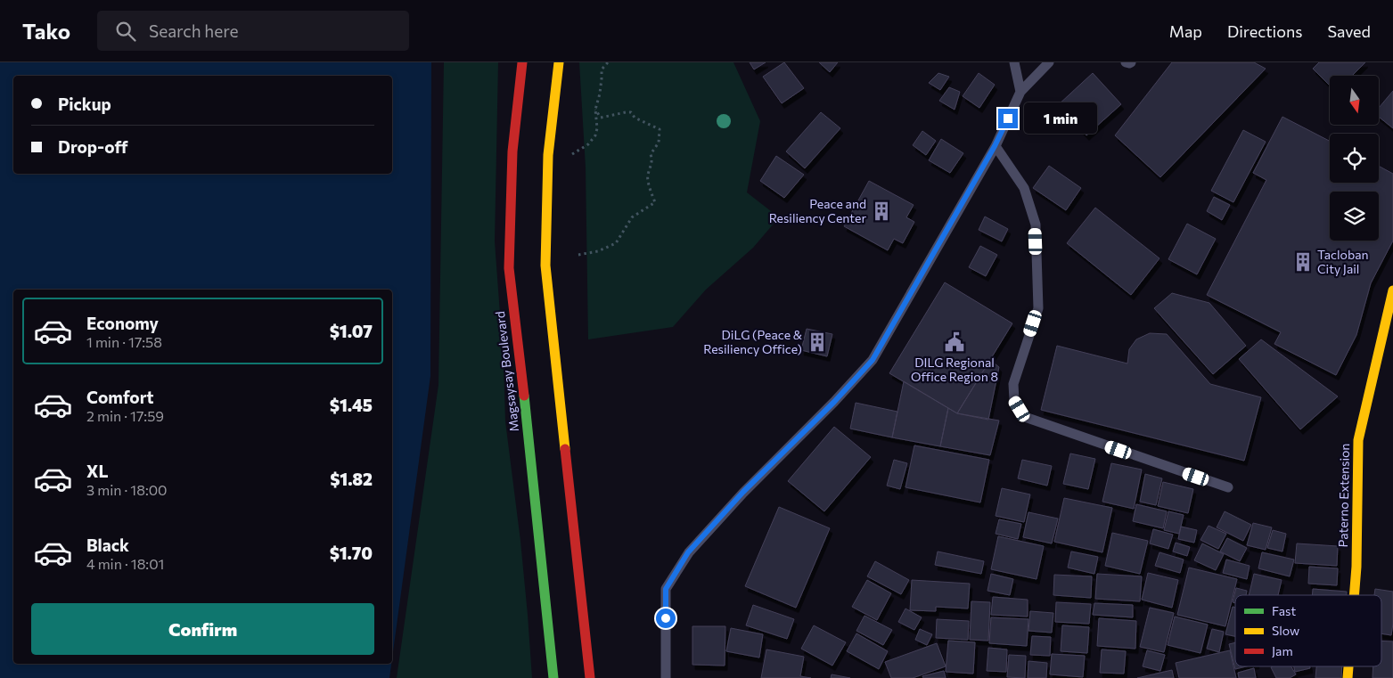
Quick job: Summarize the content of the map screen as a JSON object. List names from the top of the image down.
{
  "streets": {
    "main road": ["Magsaysay Boulevard", "Paterno Extension"]
  },
  "places": {
    "building": ["Peace and Resiliency Center", "Tacloban City Jail", "DiLG (Peace & Resiliency Office)"],
    "public building": ["DILG Regional Office Region 8"]
  },
  "legend": ["Fast", "Slow", "Jam"],
  "north": "bottom",
  "page": {
    "header": "Tako",
    "search": "Search here",
    "nav": ["Map", "Directions", "Saved"],
    "banner": ["Pickup", "Drop-off"],
    "bubble": "1 min",
    "list": [
      {
        "name": "Economy",
        "note": "1 min · 17:58",
        "value": "$1.07"
      },
      {
        "name": "Comfort",
        "note": "2 min · 17:59",
        "value": "$1.45"
      },
      {
        "name": "XL",
        "note": "3 min · 18:00",
        "value": "$1.82"
      },
      {
        "name": "Black",
        "note": "4 min · 18:01",
        "value": "$1.70"
      }
    ],
    "buttons": "Confirm"
  }
}
